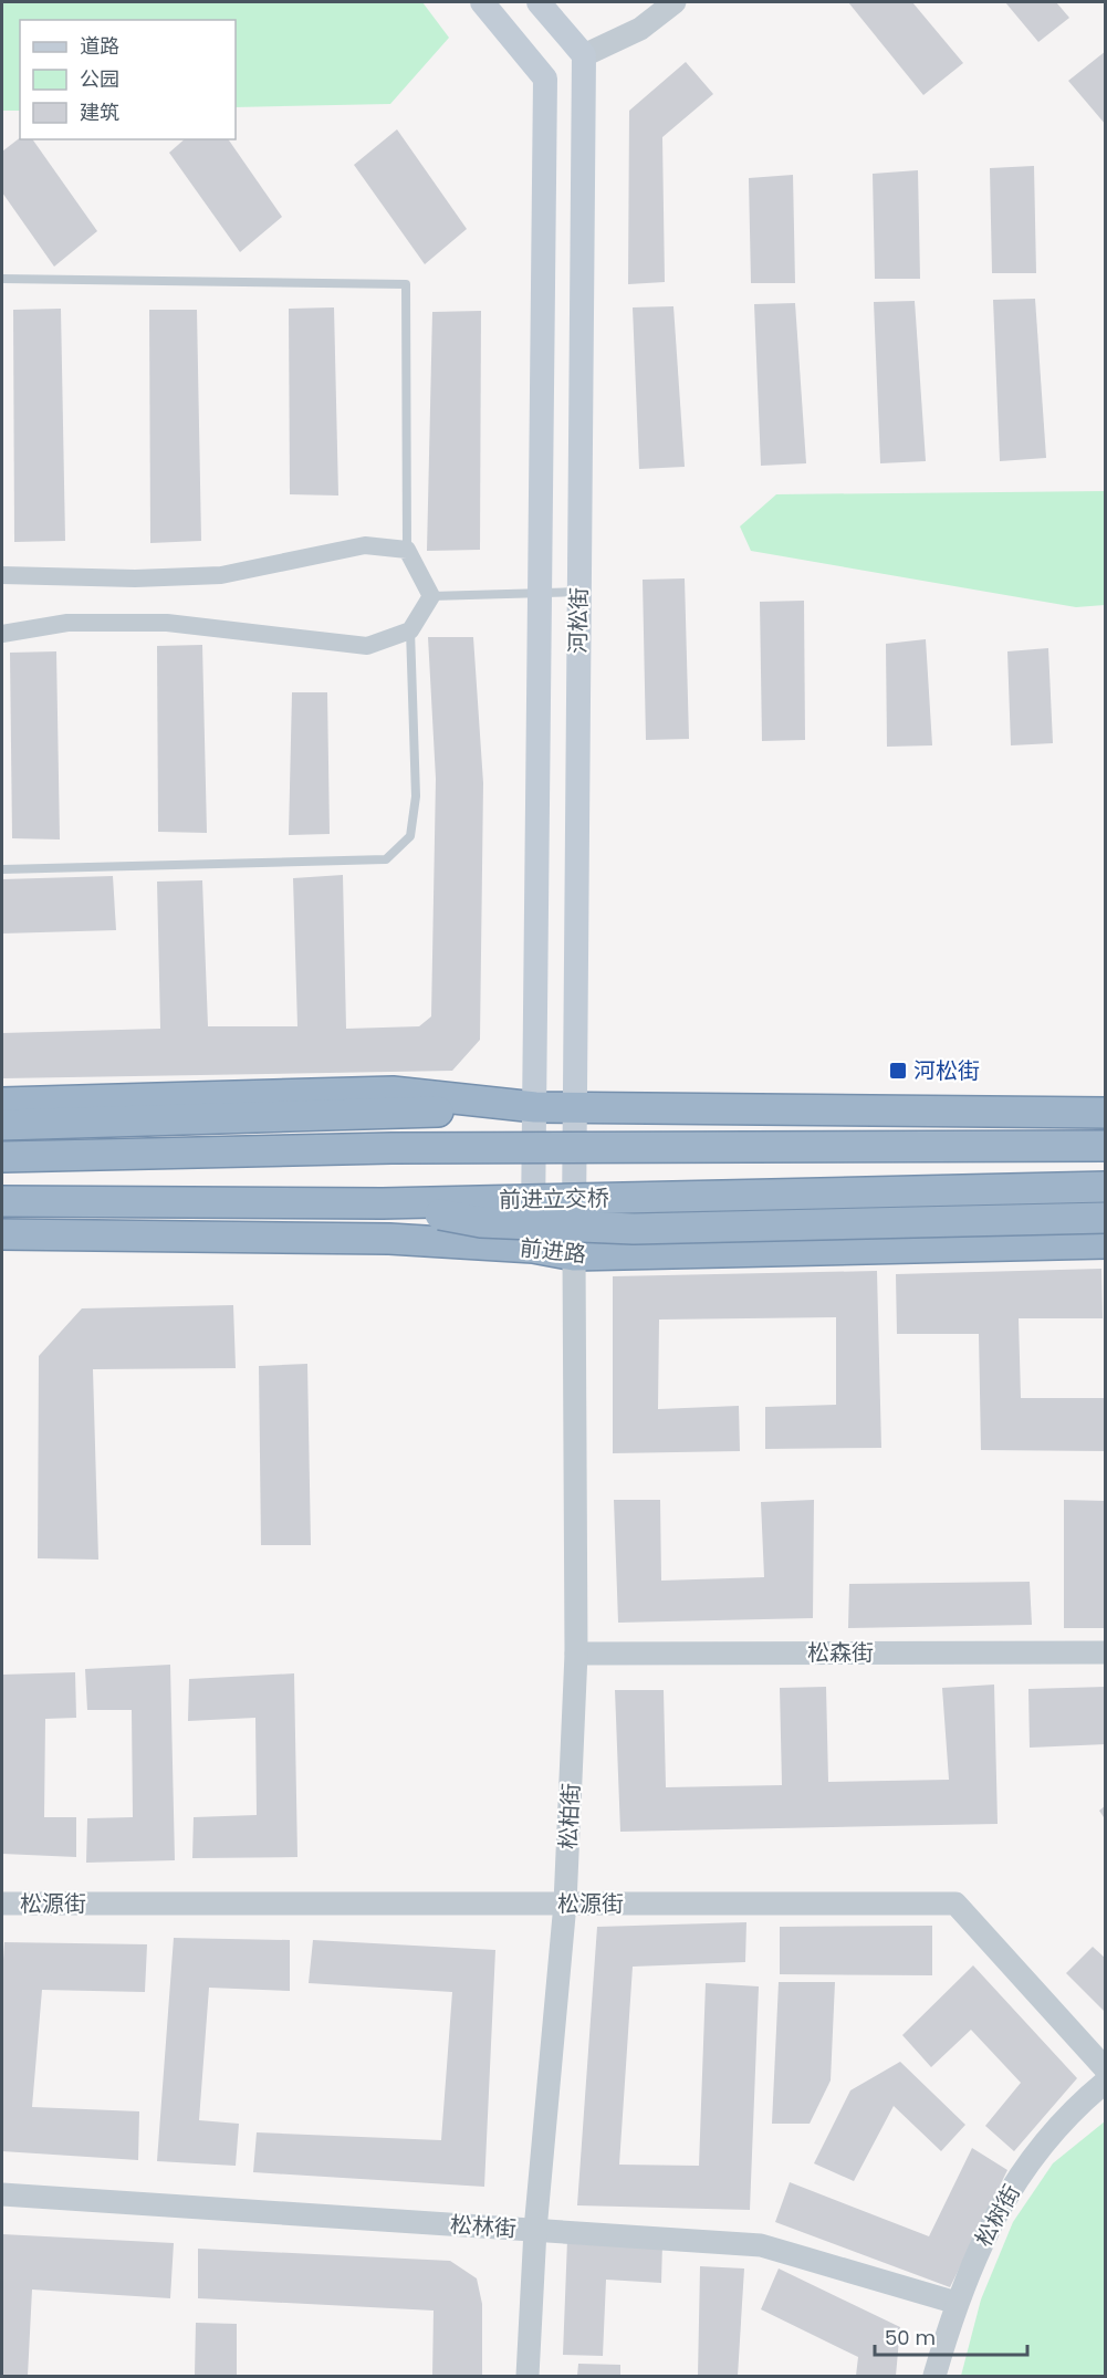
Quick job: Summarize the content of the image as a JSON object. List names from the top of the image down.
{
  "streets": {
    "highway": ["前进立交桥", "前进路"],
    "main road": ["河松街"],
    "street": [
      "松森街",
      "松柏街",
      "松源街",
      "松树街",
      "松林街"
    ]
  },
  "crossings": [
    ["河松街", "前进路"],
    ["河松街", "松柏街"],
    ["前进路", "松柏街"],
    ["松森街", "松柏街"],
    ["松柏街", "松源街"],
    ["松柏街", "松林街"],
    ["松树街", "松林街"]
  ],
  "places": {
    "transit": ["河松街"]
  },
  "legend": ["道路", "公园", "建筑"],
  "scale_bar": "50 m"
}
